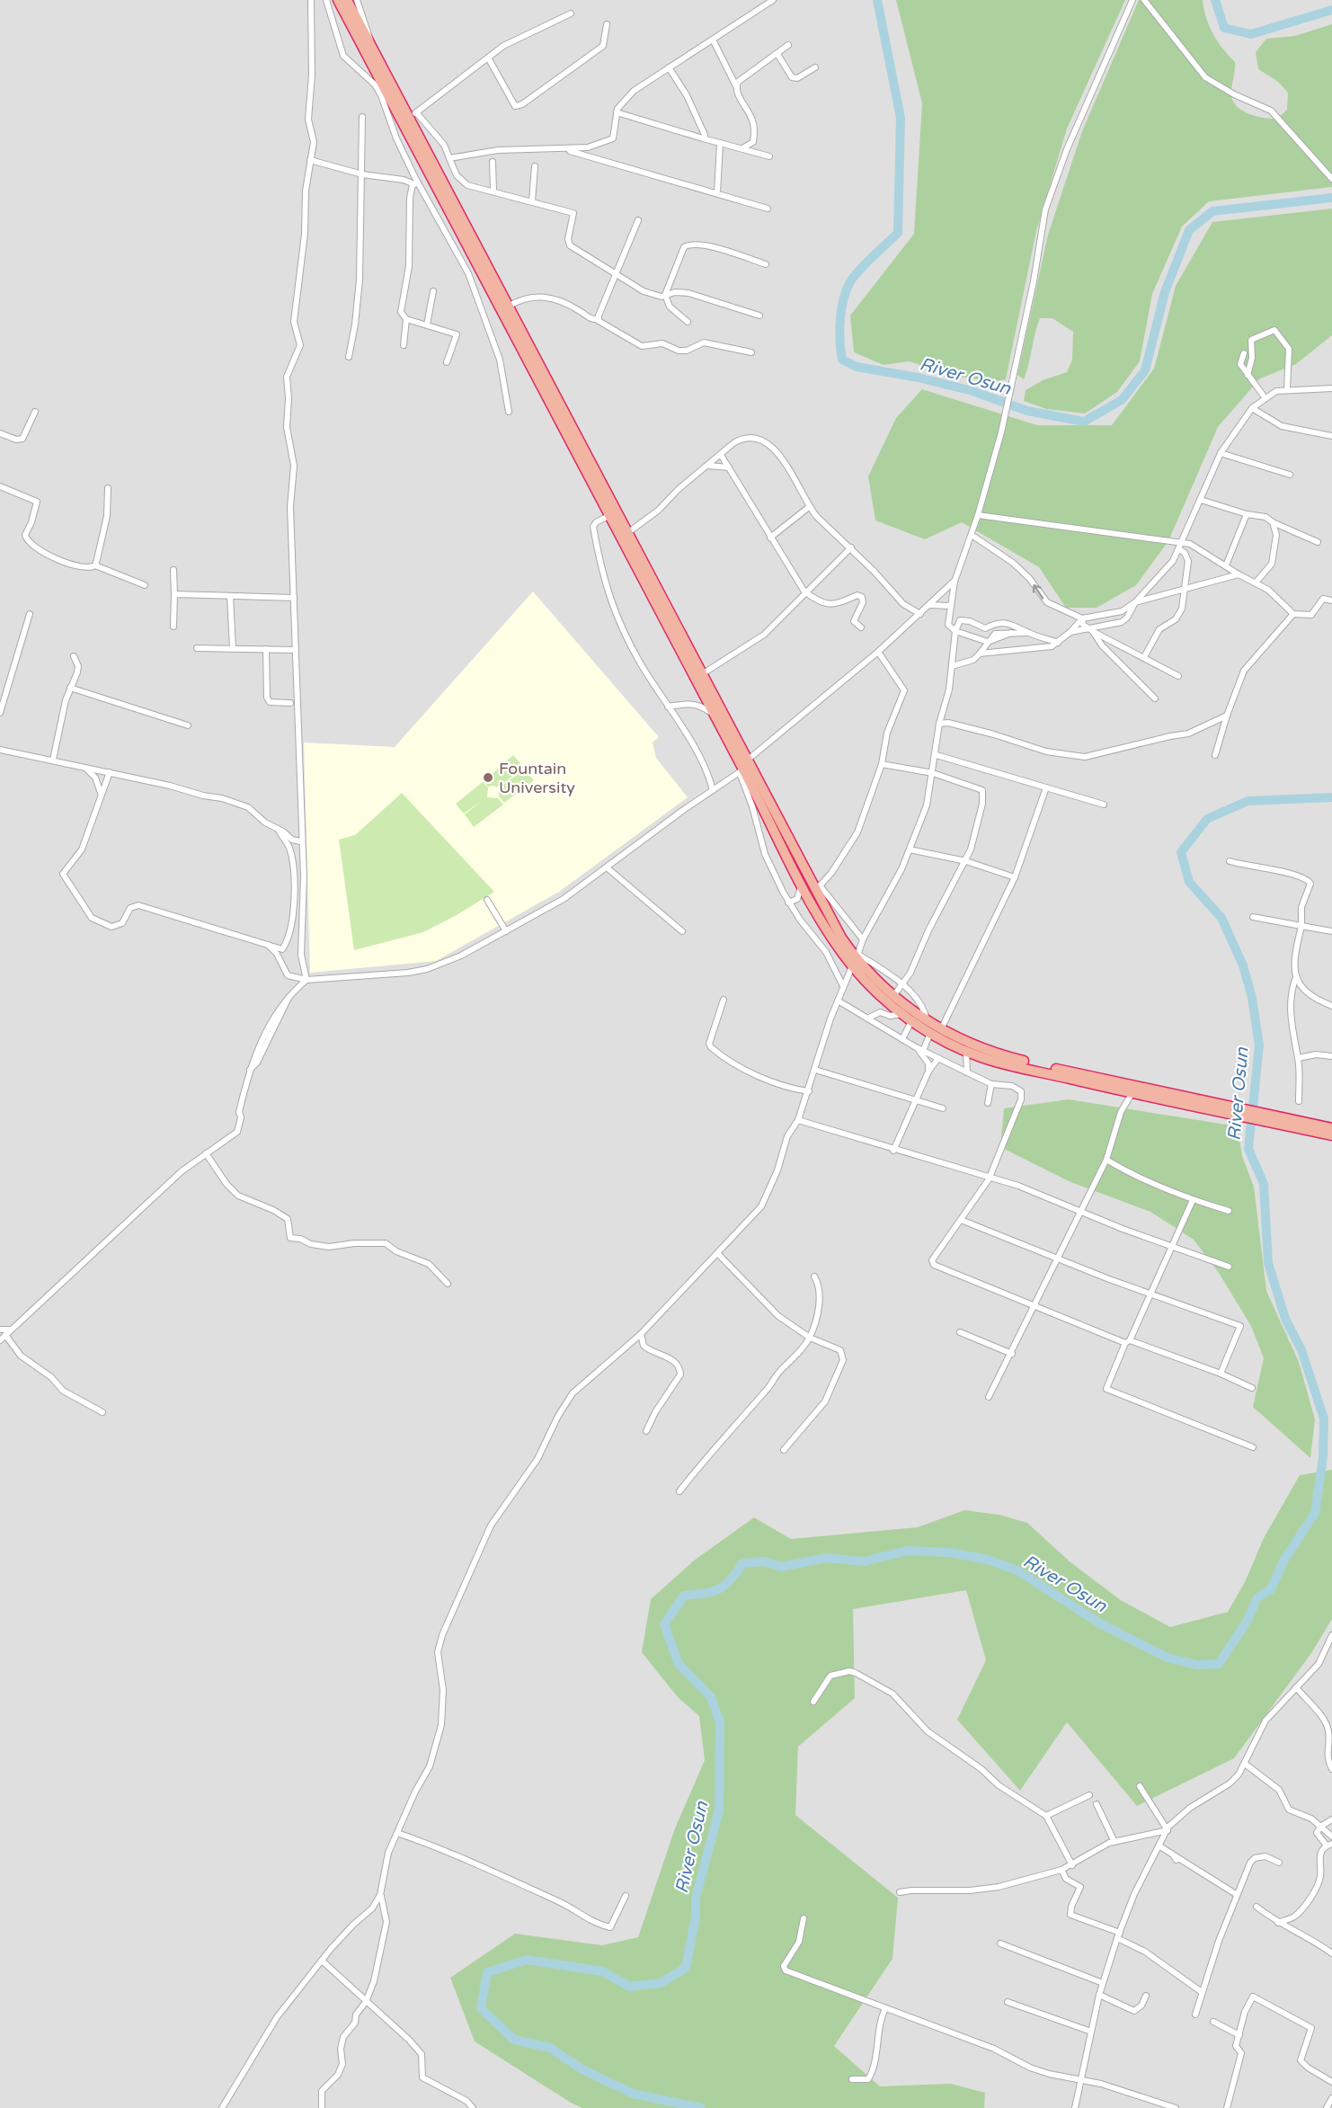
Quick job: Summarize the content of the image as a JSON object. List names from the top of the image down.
{
  "water": ["River Osun"],
  "places": ["Fountain University"]
}
